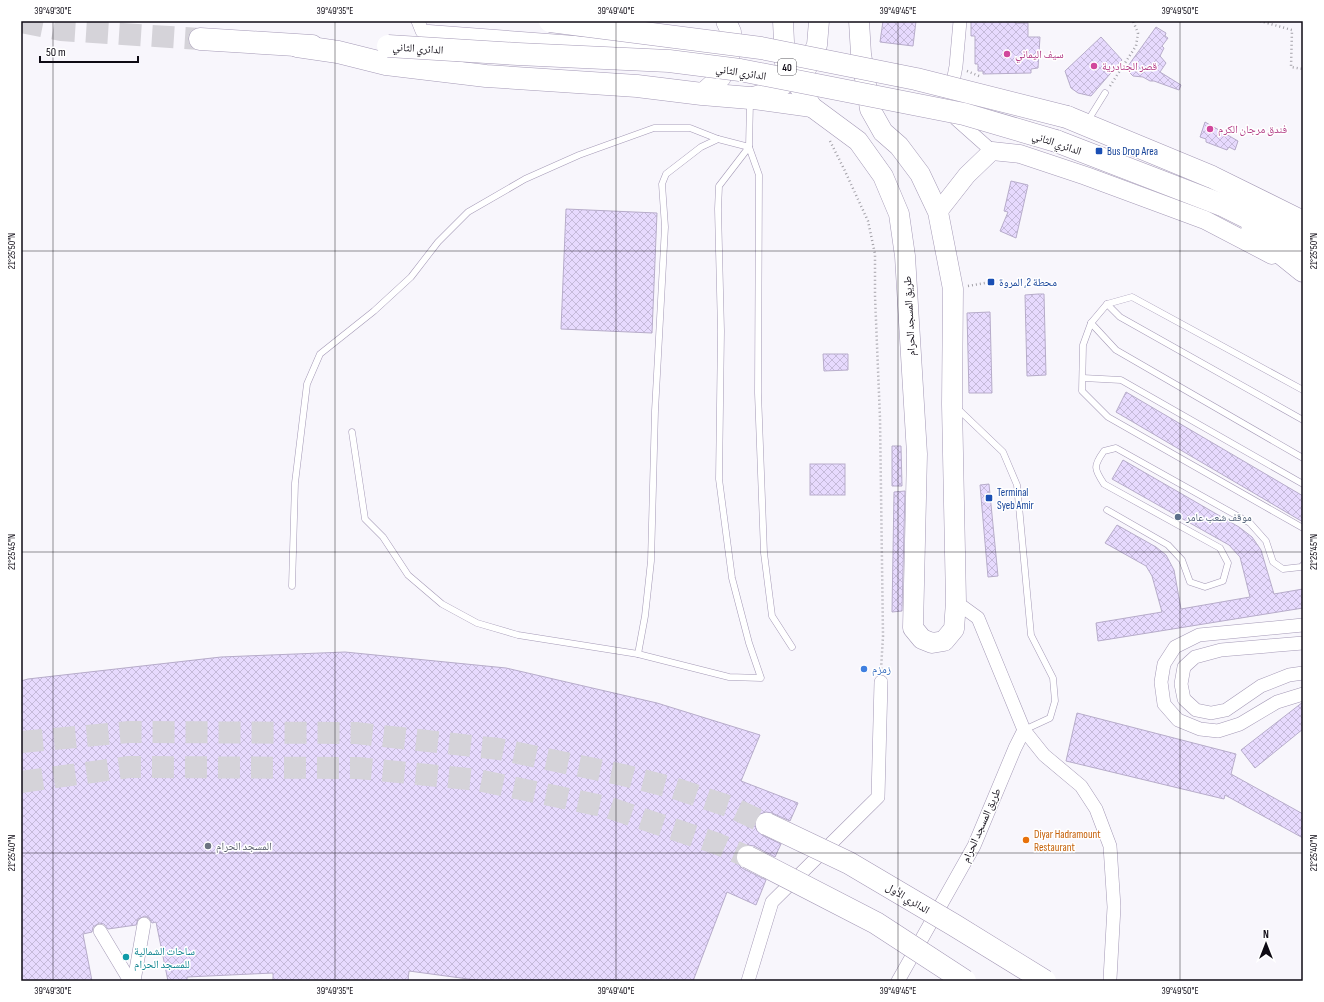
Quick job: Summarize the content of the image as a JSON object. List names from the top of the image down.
{
  "streets": {
    "highway": ["الدائري الثاني", "الدائري الأول"],
    "main road": ["40", "طريق المسجد الحرام"]
  },
  "places": {
    "other": [
      "سيف اليماني",
      "قصر الجنادرية",
      "فندق مرجان الكرم",
      "موقف شعب عامر",
      "زمزم",
      "Diyar Hadramount Restaurant",
      "المسجد الحرام",
      "ساحات الشمالية للمسجد الحرام"
    ],
    "transit": ["Bus Drop Area", "محطة 2, المروة", "Terminal Syeb Amir"]
  },
  "scale_bar": "50 m",
  "north": "top",
  "coordinates": [
    "39°49'30\"E",
    "39°49'35\"E",
    "39°49'40\"E",
    "39°49'45\"E",
    "39°49'50\"E",
    "21°25'50\"N",
    "21°25'45\"N",
    "21°25'40\"N"
  ]
}
